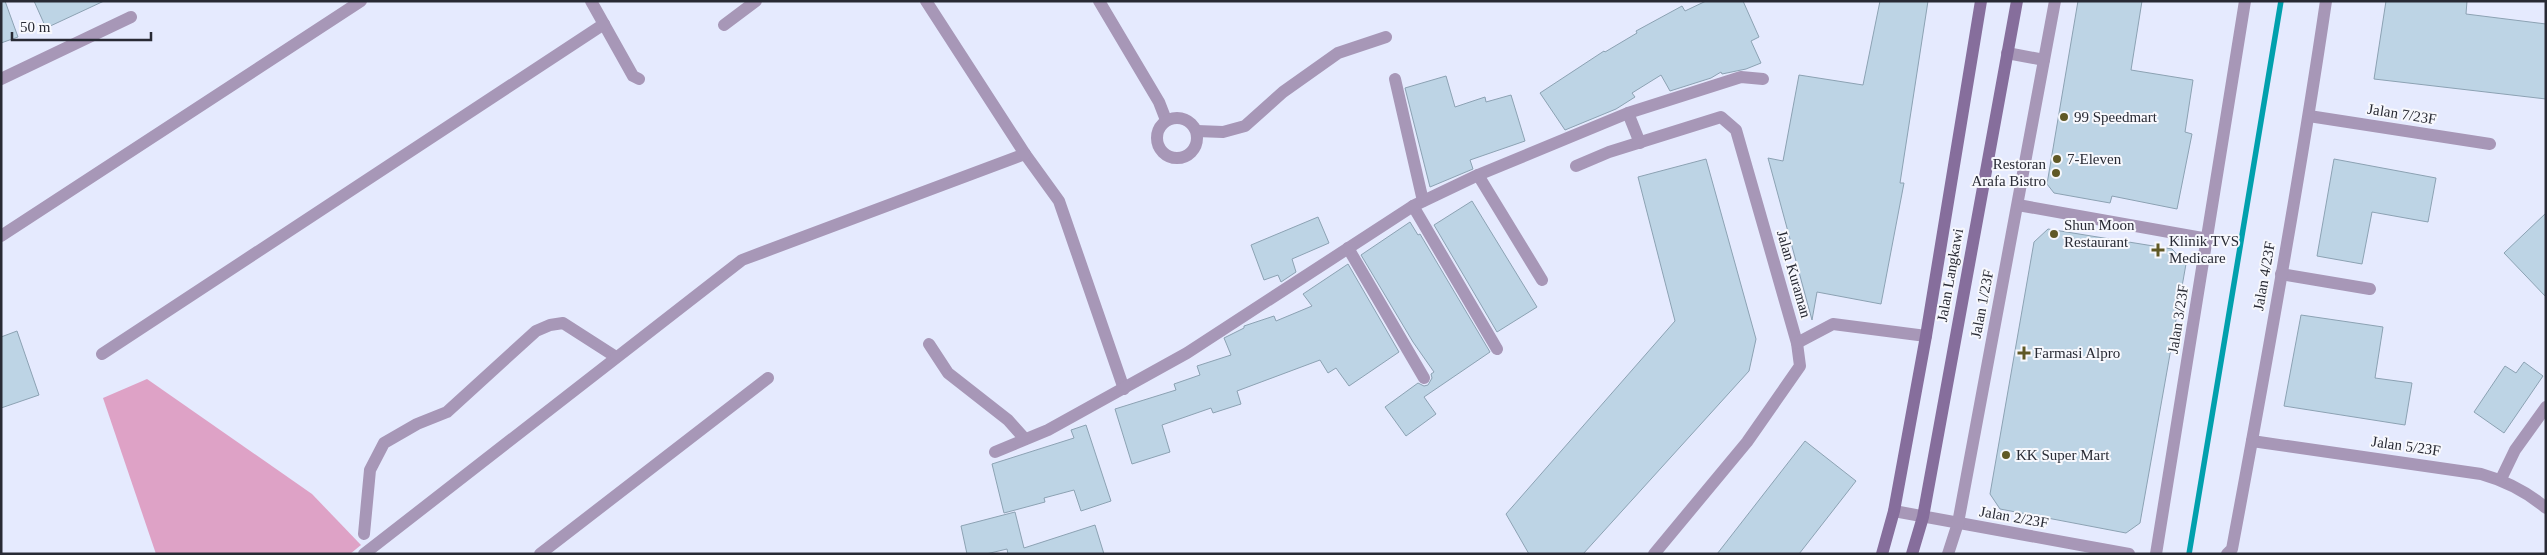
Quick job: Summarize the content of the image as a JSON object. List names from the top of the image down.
{
  "streets": {
    "street": [
      "Jalan 7/23F",
      "Jalan Kuraman",
      "Jalan Langkawi",
      "Jalan 4/23F",
      "Jalan 1/23F",
      "Jalan 3/23F",
      "Jalan 5/23F",
      "Jalan 2/23F"
    ]
  },
  "crossings": [
    ["Jalan 7/23F", "Jalan 4/23F"],
    ["Jalan Langkawi", "Jalan 2/23F"],
    ["Jalan 4/23F", "Jalan 5/23F"],
    ["Jalan 1/23F", "Jalan 2/23F"]
  ],
  "places": {
    "other": [
      "99 Speedmart",
      "7-Eleven",
      "Restoran Arafa Bistro",
      "Shun Moon Restaurant",
      "KK Super Mart"
    ],
    "health": ["Klinik TVS Medicare", "Farmasi Alpro"]
  },
  "scale_bar": "50 m"
}
